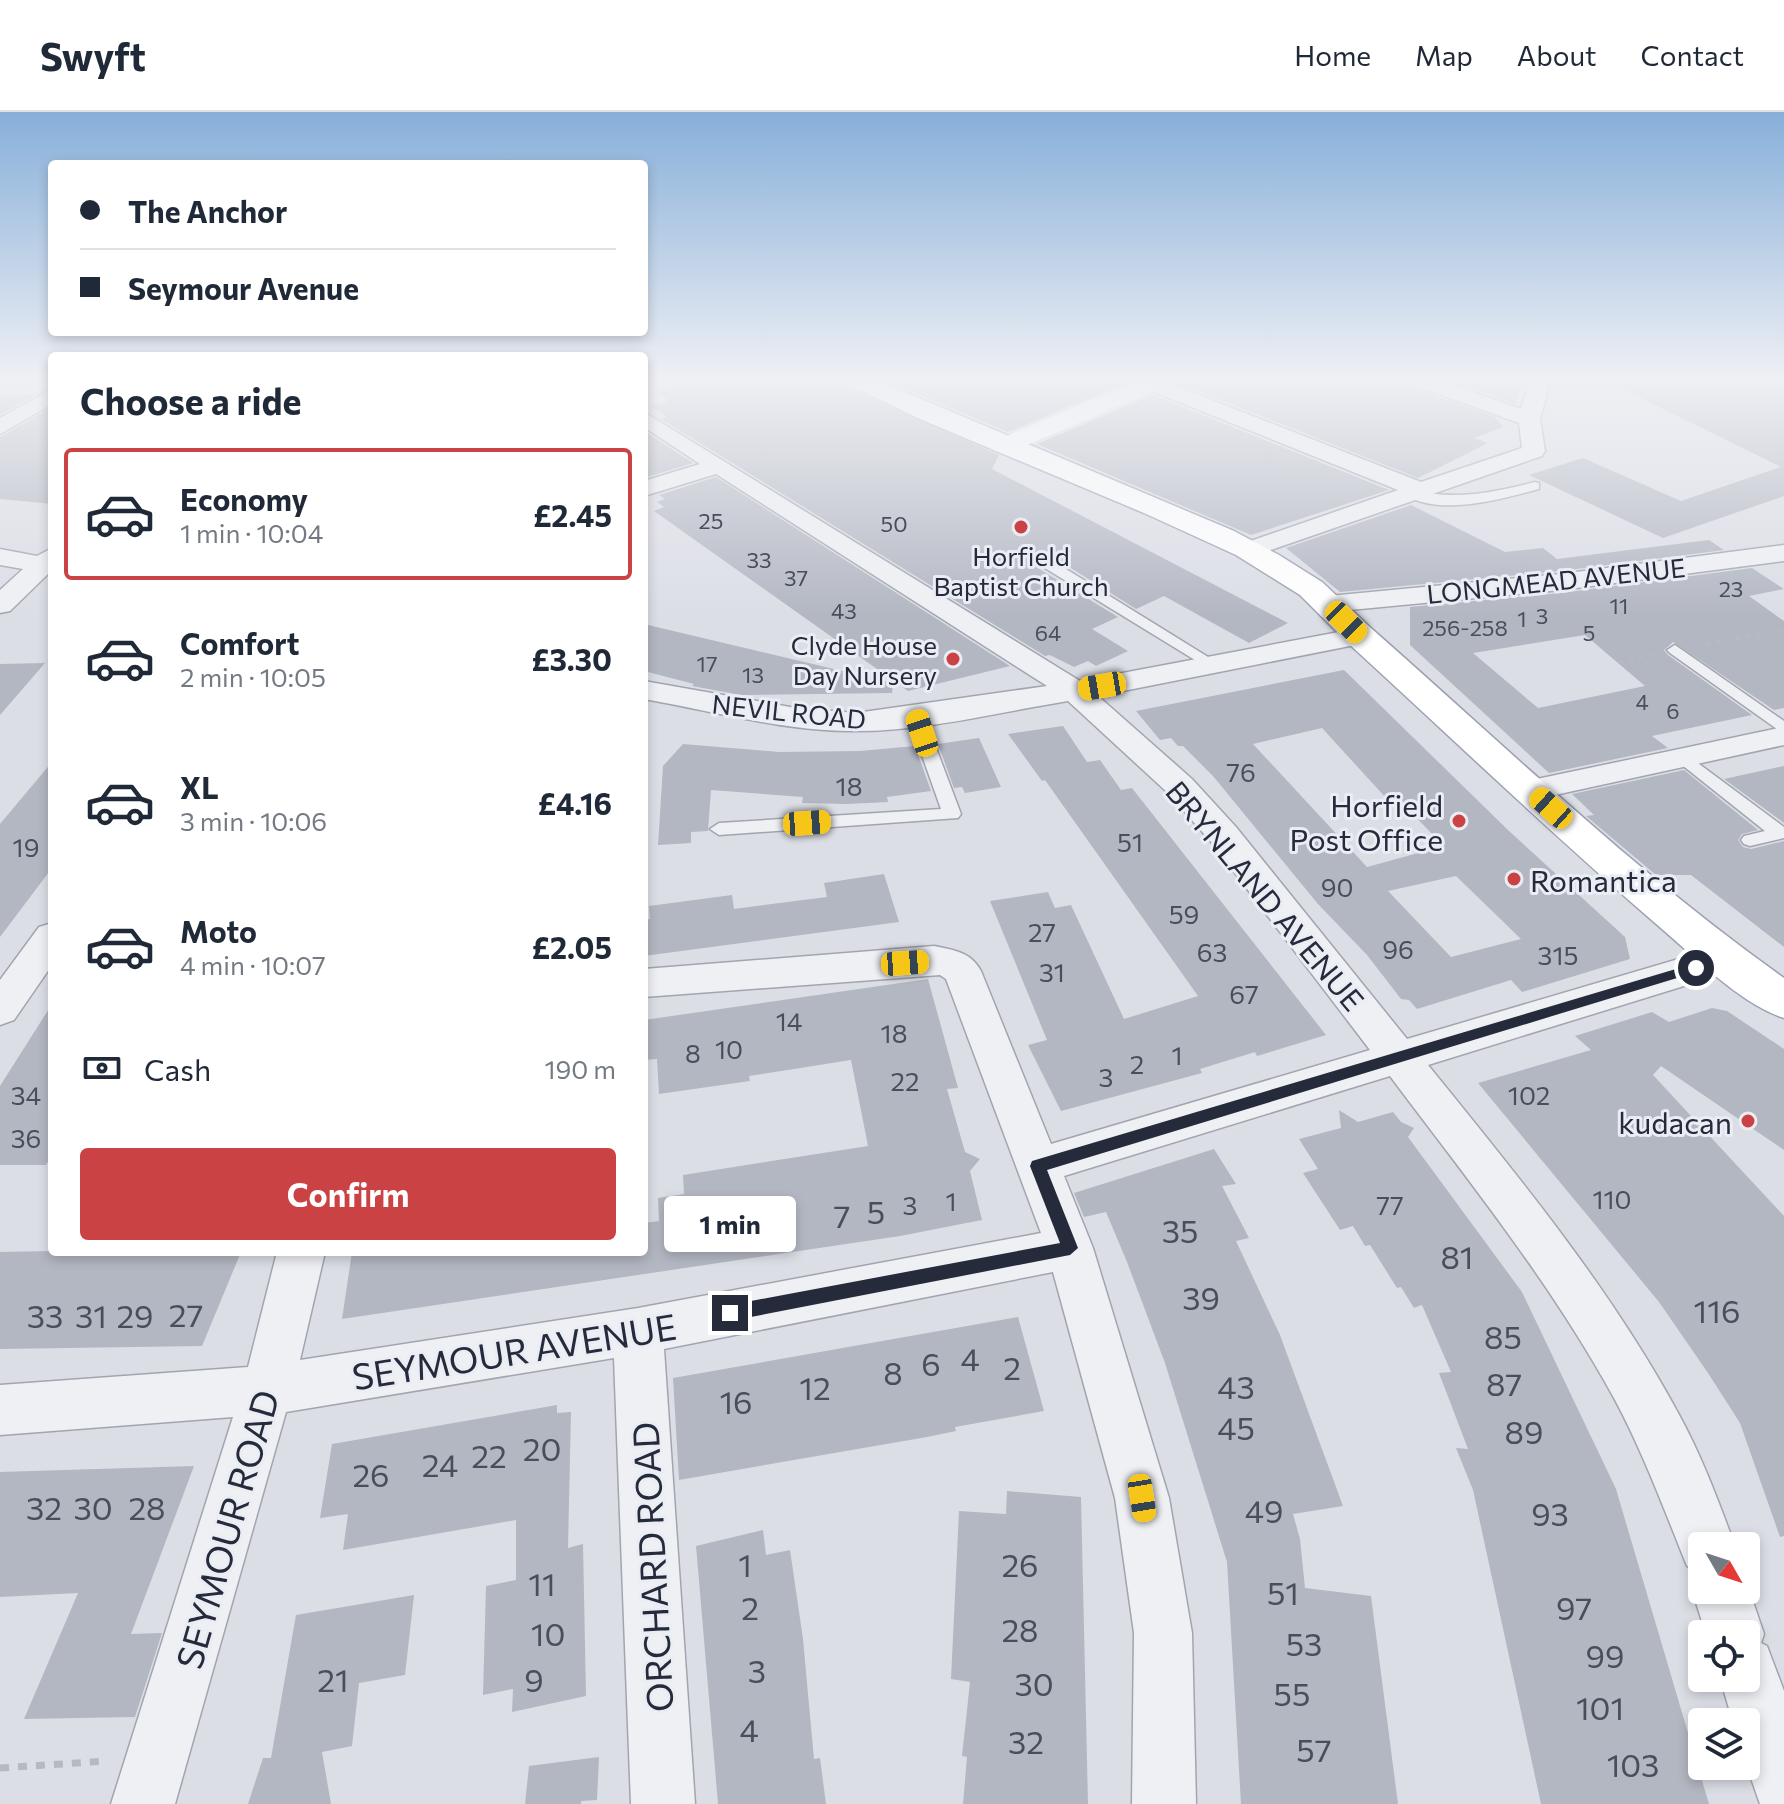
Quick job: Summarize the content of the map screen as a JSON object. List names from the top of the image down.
{
  "streets": {
    "street": [
      "LONGMEAD AVENUE",
      "NEVIL ROAD",
      "BRYNLAND AVENUE",
      "SEYMOUR AVENUE",
      "SEYMOUR ROAD",
      "ORCHARD ROAD"
    ]
  },
  "crossings": [
    ["NEVIL ROAD", "BRYNLAND AVENUE"],
    ["SEYMOUR AVENUE", "SEYMOUR ROAD"],
    ["SEYMOUR AVENUE", "ORCHARD ROAD"]
  ],
  "places": [
    "Horfield Baptist Church",
    "Clyde House Day Nursery",
    "Horfield Post Office",
    "Romantica",
    "kudacan"
  ],
  "house_numbers": [
    "25",
    "50",
    "33",
    "37",
    "23",
    "11",
    "43",
    "3",
    "1",
    "256-258",
    "64",
    "5",
    "17",
    "13",
    "4",
    "6",
    "76",
    "18",
    "51",
    "19",
    "90",
    "59",
    "27",
    "96",
    "63",
    "315",
    "31",
    "67",
    "14",
    "18",
    "10",
    "8",
    "1",
    "2",
    "3",
    "22",
    "34",
    "102",
    "36",
    "110",
    "1",
    "3",
    "77",
    "5",
    "7",
    "35",
    "81",
    "39",
    "116",
    "27",
    "33",
    "31",
    "29",
    "85",
    "4",
    "6",
    "2",
    "8",
    "87",
    "43",
    "12",
    "16",
    "45",
    "89",
    "20",
    "22",
    "24",
    "26",
    "32",
    "30",
    "28",
    "49",
    "93",
    "1",
    "26",
    "11",
    "51",
    "2",
    "97",
    "28",
    "10",
    "53",
    "99",
    "3",
    "21",
    "9",
    "30",
    "55",
    "101",
    "4",
    "32",
    "57",
    "103"
  ],
  "north": "bottom right",
  "page": {
    "header": "Swyft",
    "nav": [
      "Home",
      "Map",
      "About",
      "Contact"
    ],
    "banner": ["The Anchor", "Seymour Avenue"],
    "heading": "Choose a ride",
    "list": [
      {
        "name": "Economy",
        "note": "1 min · 10:04",
        "value": "£2.45"
      },
      {
        "name": "Comfort",
        "note": "2 min · 10:05",
        "value": "£3.30"
      },
      {
        "name": "XL",
        "note": "3 min · 10:06",
        "value": "£4.16"
      },
      {
        "name": "Moto",
        "note": "4 min · 10:07",
        "value": "£2.05"
      }
    ],
    "pay": ["Cash", "190 m"],
    "buttons": "Confirm",
    "bubble": "1 min"
  }
}
